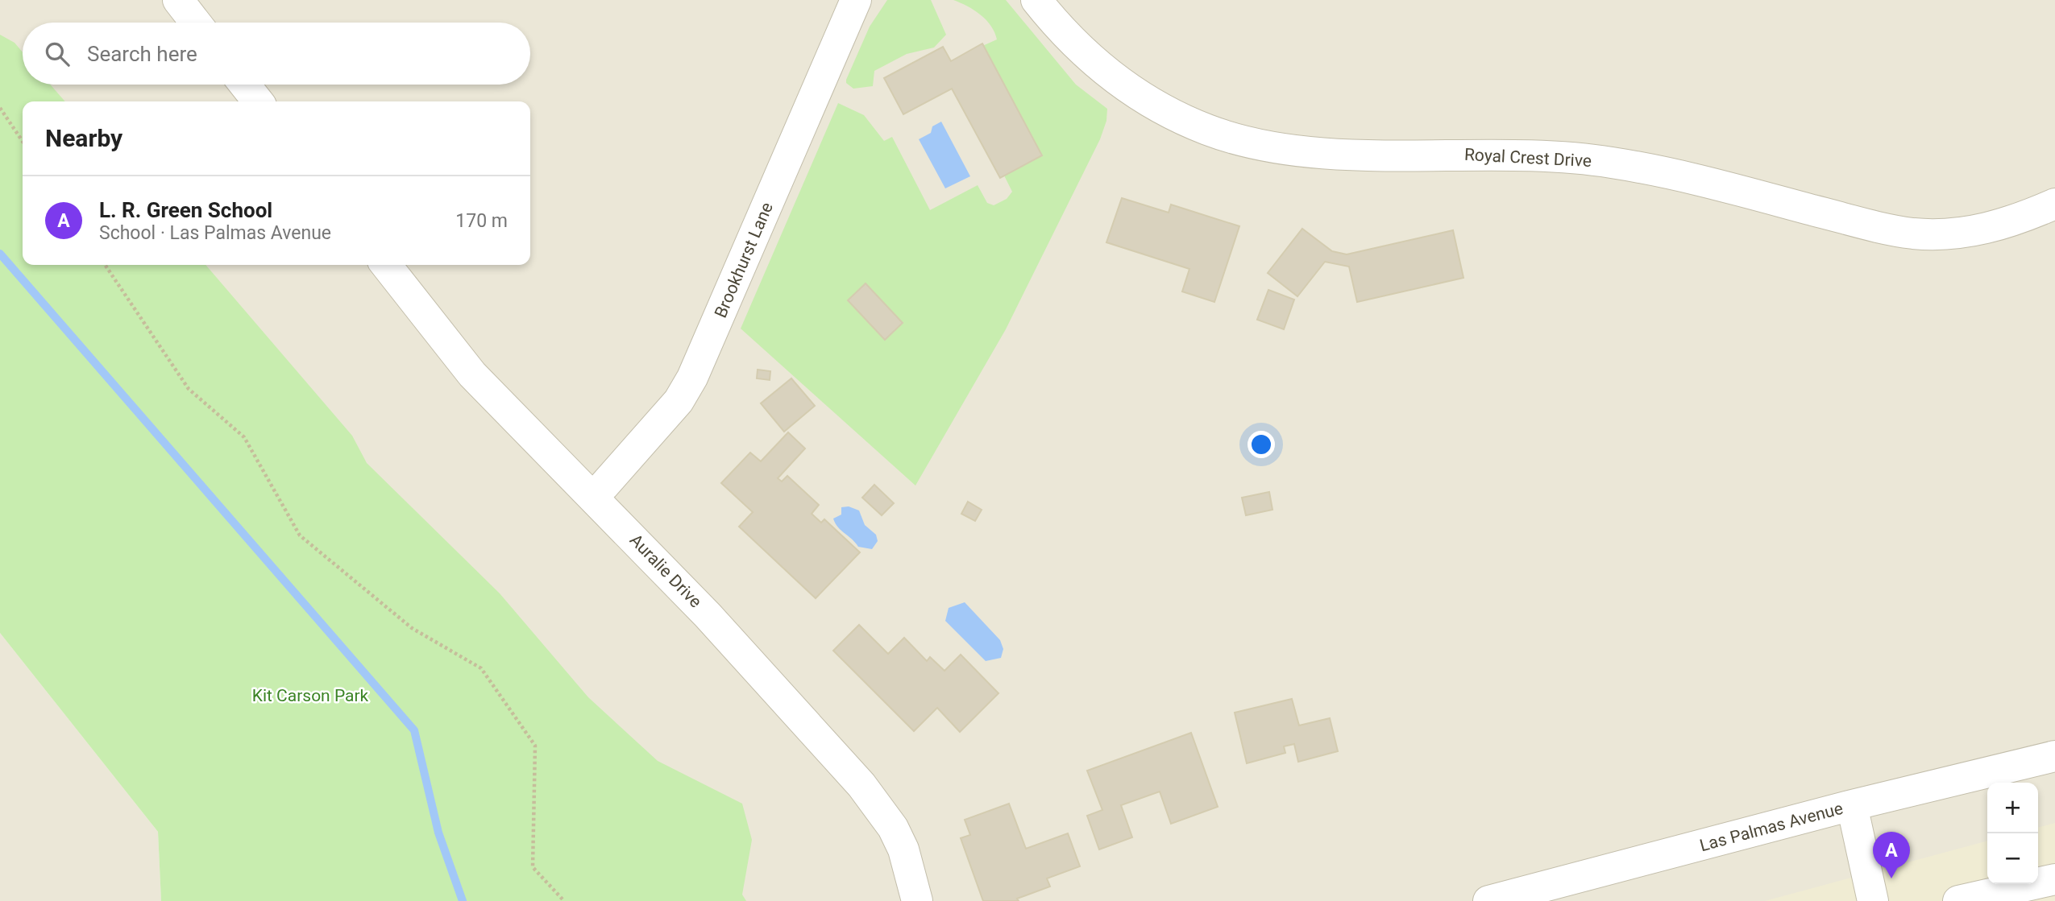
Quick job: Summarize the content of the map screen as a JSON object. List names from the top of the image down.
{
  "streets": {
    "street": [
      "Royal Crest Drive",
      "Brookhurst Lane",
      "Auralie Drive",
      "Las Palmas Avenue"
    ]
  },
  "crossings": [
    ["Brookhurst Lane", "Auralie Drive"]
  ],
  "parks": ["Kit Carson Park"],
  "page": {
    "search": "Search here",
    "heading": "Nearby",
    "list": [
      {
        "mark": "A",
        "name": "L. R. Green School",
        "note": "School · Las Palmas Avenue",
        "value": "170 m"
      }
    ],
    "map_buttons": ["+", "−"],
    "pins": "A"
  }
}
